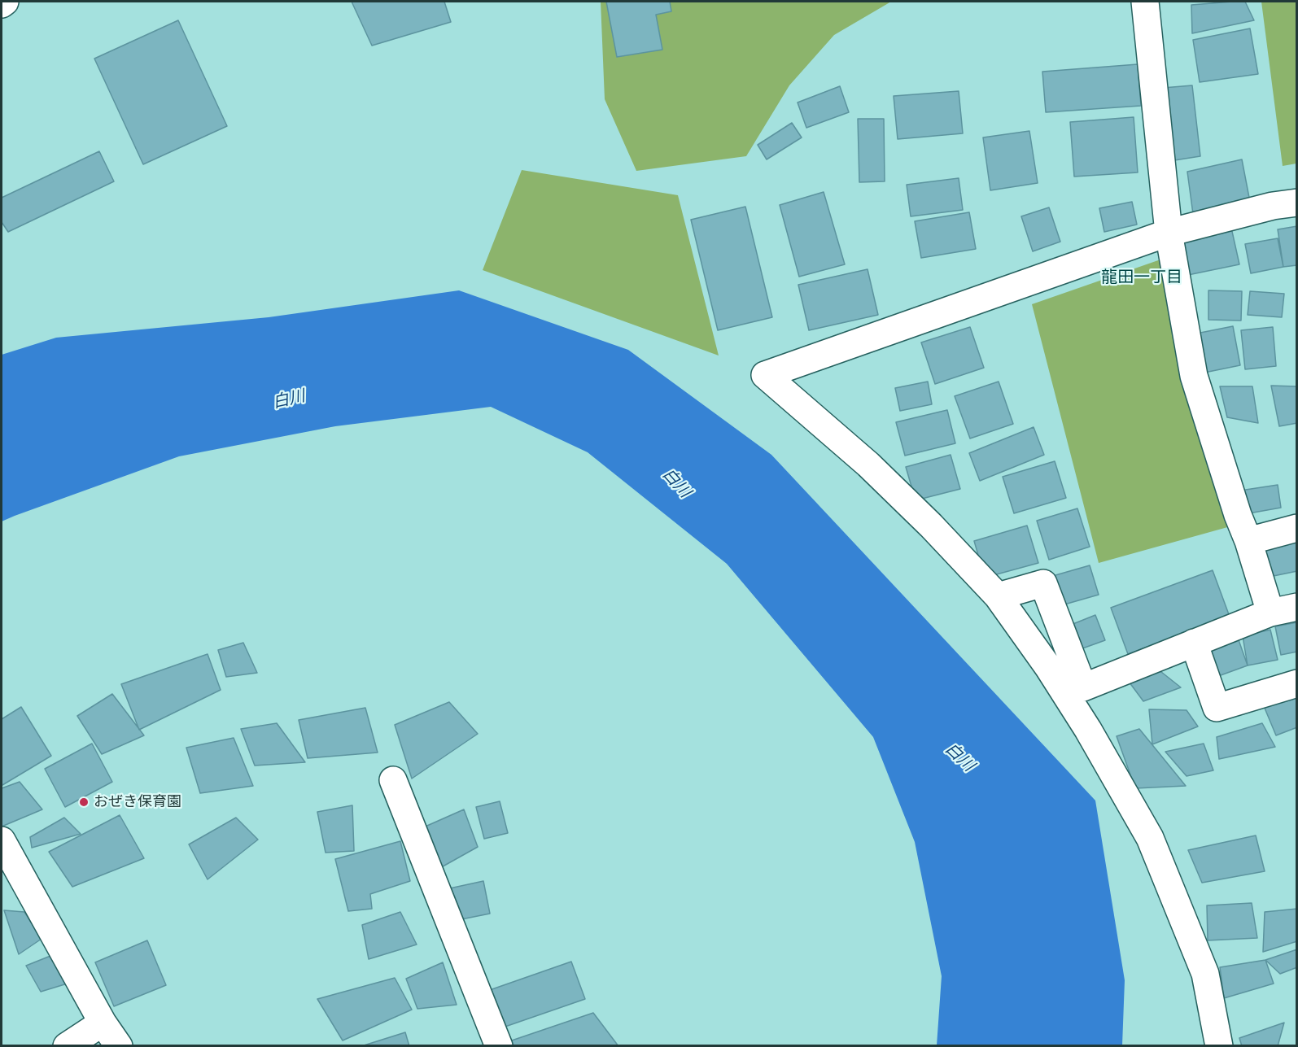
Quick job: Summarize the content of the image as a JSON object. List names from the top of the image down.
{
  "districts": ["龍田一丁目"],
  "water": ["白川"],
  "places": ["おぜき保育園"]
}
